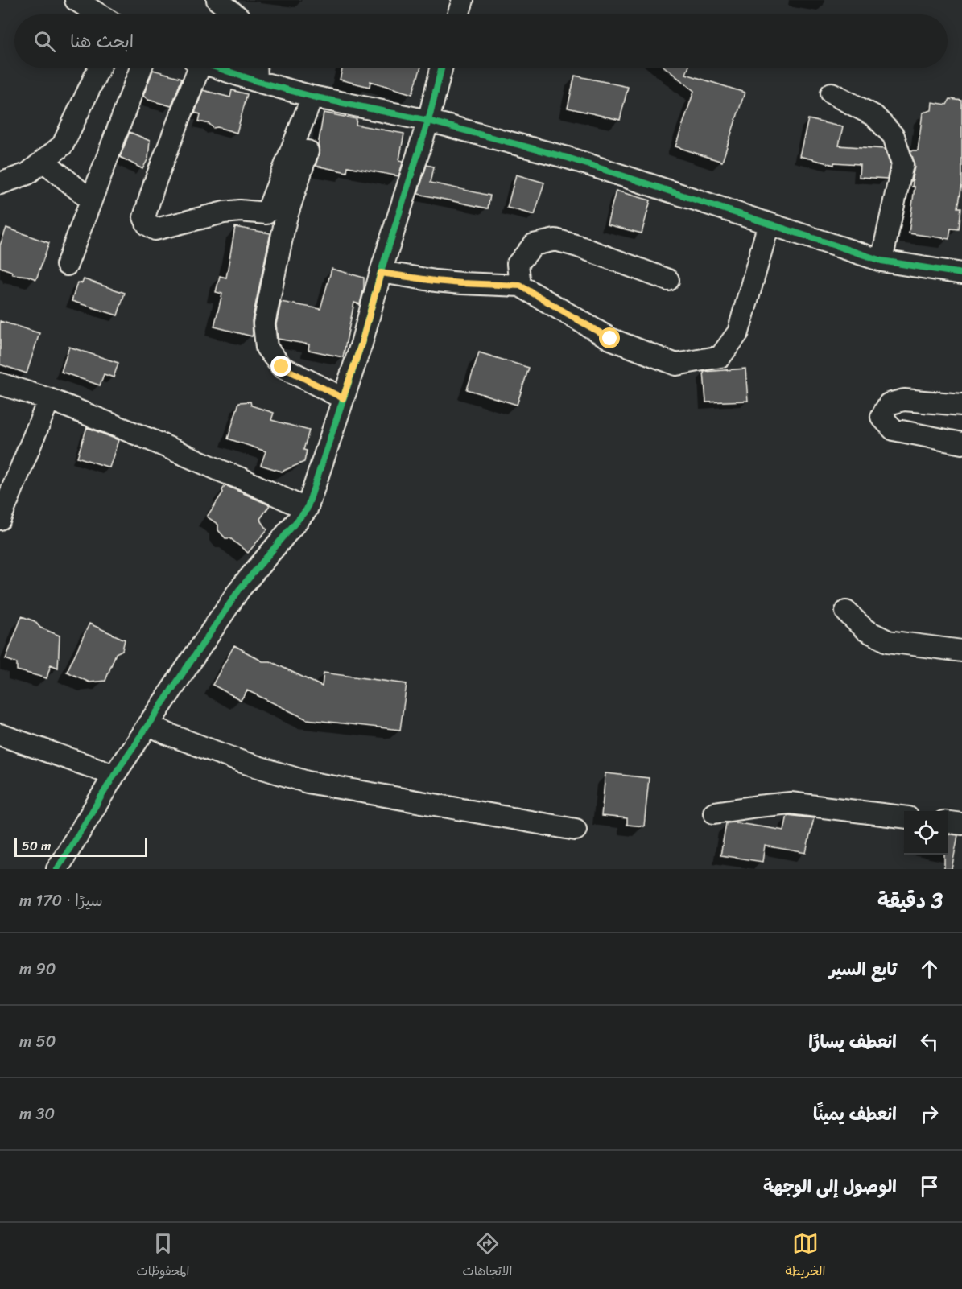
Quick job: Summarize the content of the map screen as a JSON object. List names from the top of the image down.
{
  "scale_bar": "50 m",
  "page": {
    "search": "ابحث هنا",
    "scale": "50 m",
    "heading": ["3 دقيقة", "سيرًا · 170 m"],
    "list": [
      ["تابع السير", "90 m"],
      ["انعطف يسارًا", "50 m"],
      ["انعطف يمينًا", "30 m"],
      "الوصول إلى الوجهة"
    ],
    "nav": ["الخريطة", "الاتجاهات", "المحفوظات"]
  }
}
